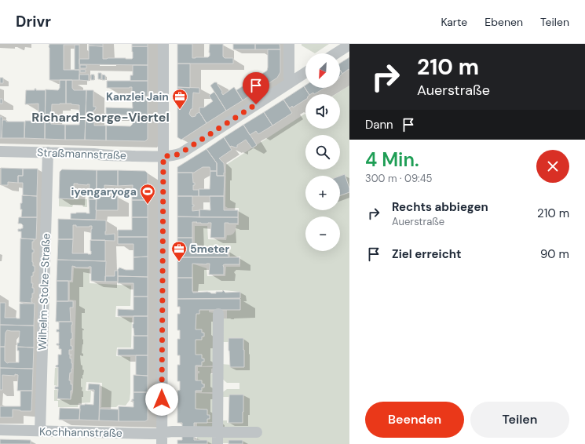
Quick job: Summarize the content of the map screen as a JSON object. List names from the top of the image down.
{
  "streets": {
    "street": ["Straßmannstraße", "Wilhelm-Stolze-Straße", "Kochhannstraße"]
  },
  "crossings": [
    ["Straßmannstraße", "Wilhelm-Stolze-Straße"],
    ["Wilhelm-Stolze-Straße", "Kochhannstraße"]
  ],
  "districts": ["Richard-Sorge-Viertel"],
  "places": {
    "office": ["Kanzlei Jain", "5meter"],
    "sports": ["iyengaryoga"]
  },
  "north": "bottom left",
  "page": {
    "header": "Drivr",
    "nav": ["Karte", "Ebenen", "Teilen"],
    "turn": ["210 m", "Auerstraße"],
    "map_buttons": ["+", "−"],
    "then": "Dann",
    "heading": ["4 Min.", "300 m · 09:45"],
    "list": [
      {
        "name": "Rechts abbiegen",
        "note": "Auerstraße",
        "value": "210 m"
      },
      {
        "name": "Ziel erreicht",
        "value": "90 m"
      }
    ],
    "buttons": ["Beenden", "Teilen"]
  }
}
